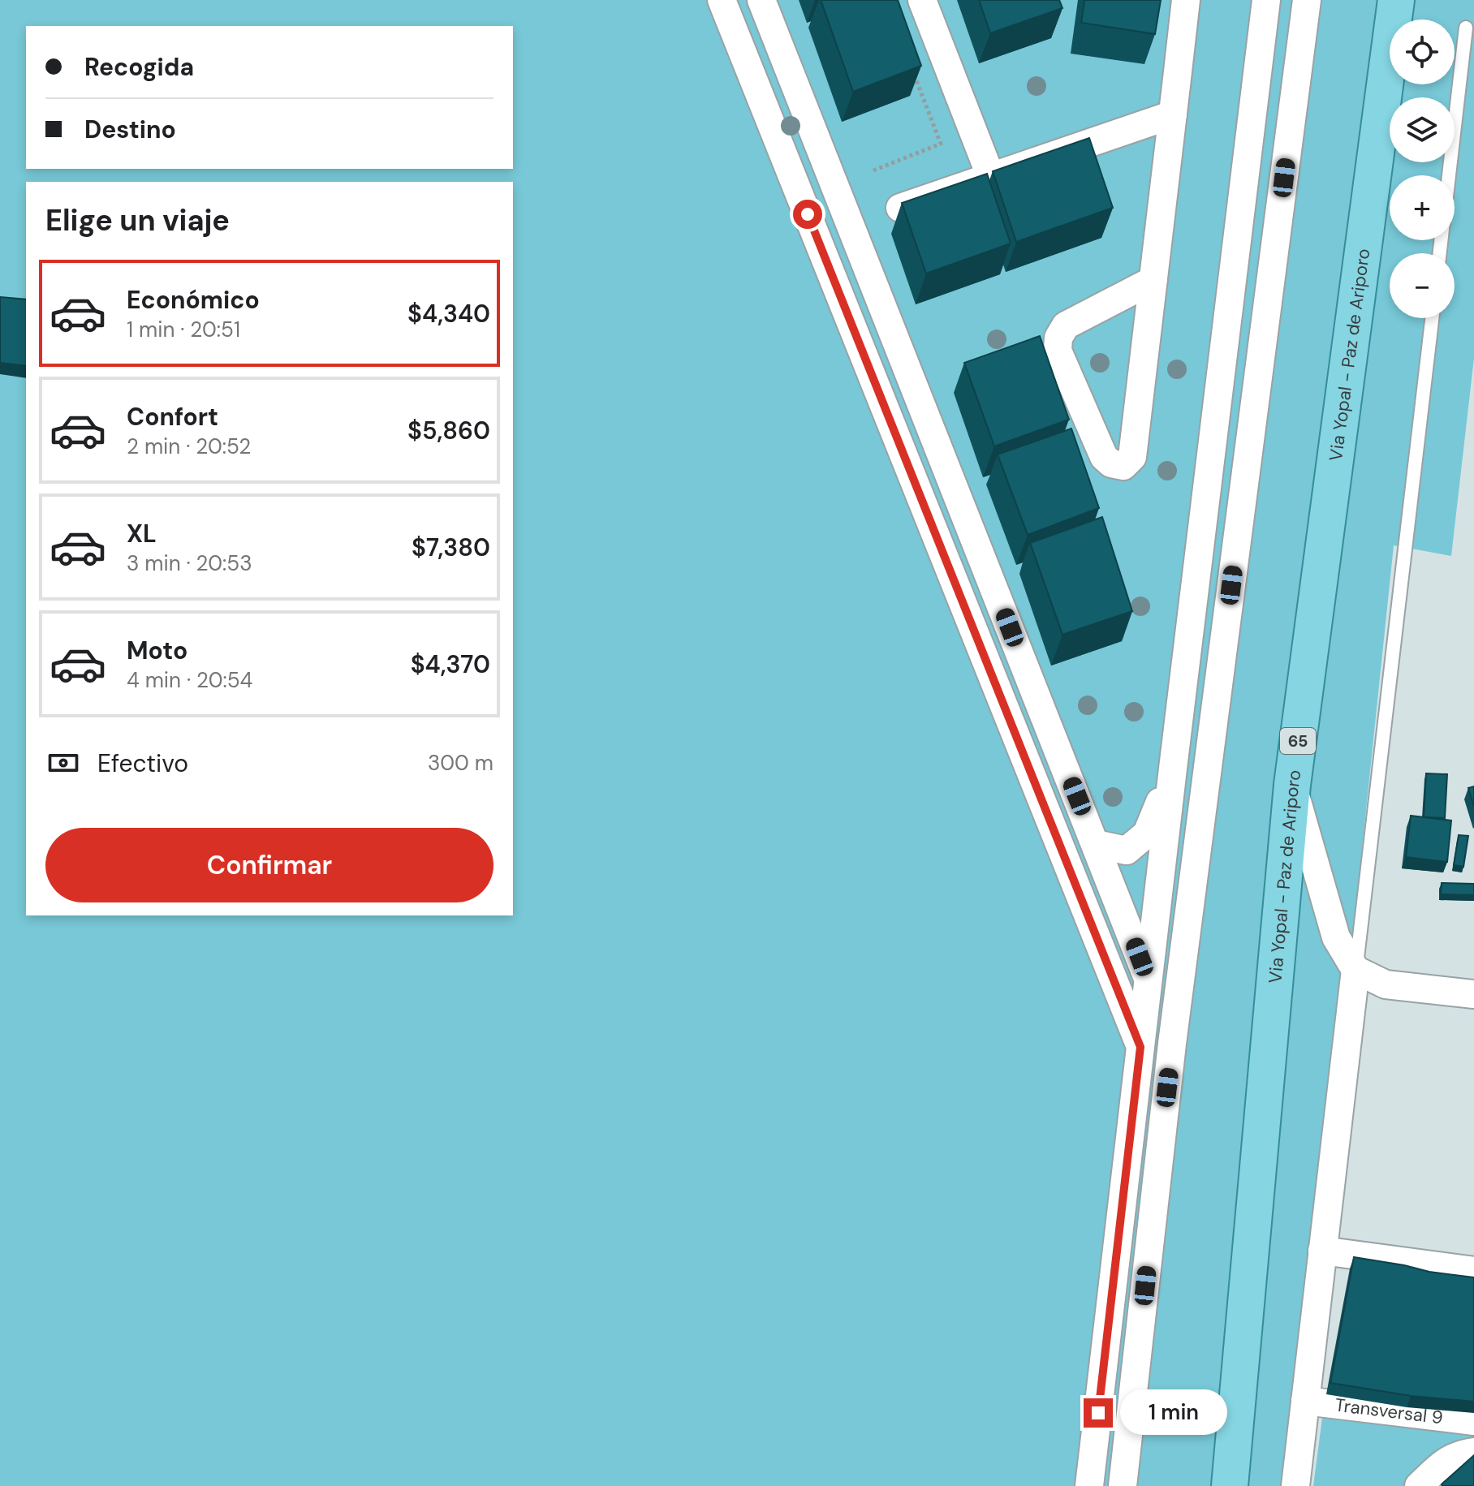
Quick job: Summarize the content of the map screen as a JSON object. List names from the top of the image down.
{
  "streets": {
    "main road": ["Via Yopal - Paz de Ariporo", "65"],
    "street": ["Transversal 9"]
  },
  "page": {
    "map_buttons": ["+", "−"],
    "banner": ["Recogida", "Destino"],
    "heading": "Elige un viaje",
    "list": [
      {
        "name": "Económico",
        "note": "1 min · 20:51",
        "value": "$4,340"
      },
      {
        "name": "Confort",
        "note": "2 min · 20:52",
        "value": "$5,860"
      },
      {
        "name": "XL",
        "note": "3 min · 20:53",
        "value": "$7,380"
      },
      {
        "name": "Moto",
        "note": "4 min · 20:54",
        "value": "$4,370"
      }
    ],
    "pay": ["Efectivo", "300 m"],
    "buttons": "Confirmar",
    "bubble": "1 min"
  }
}
